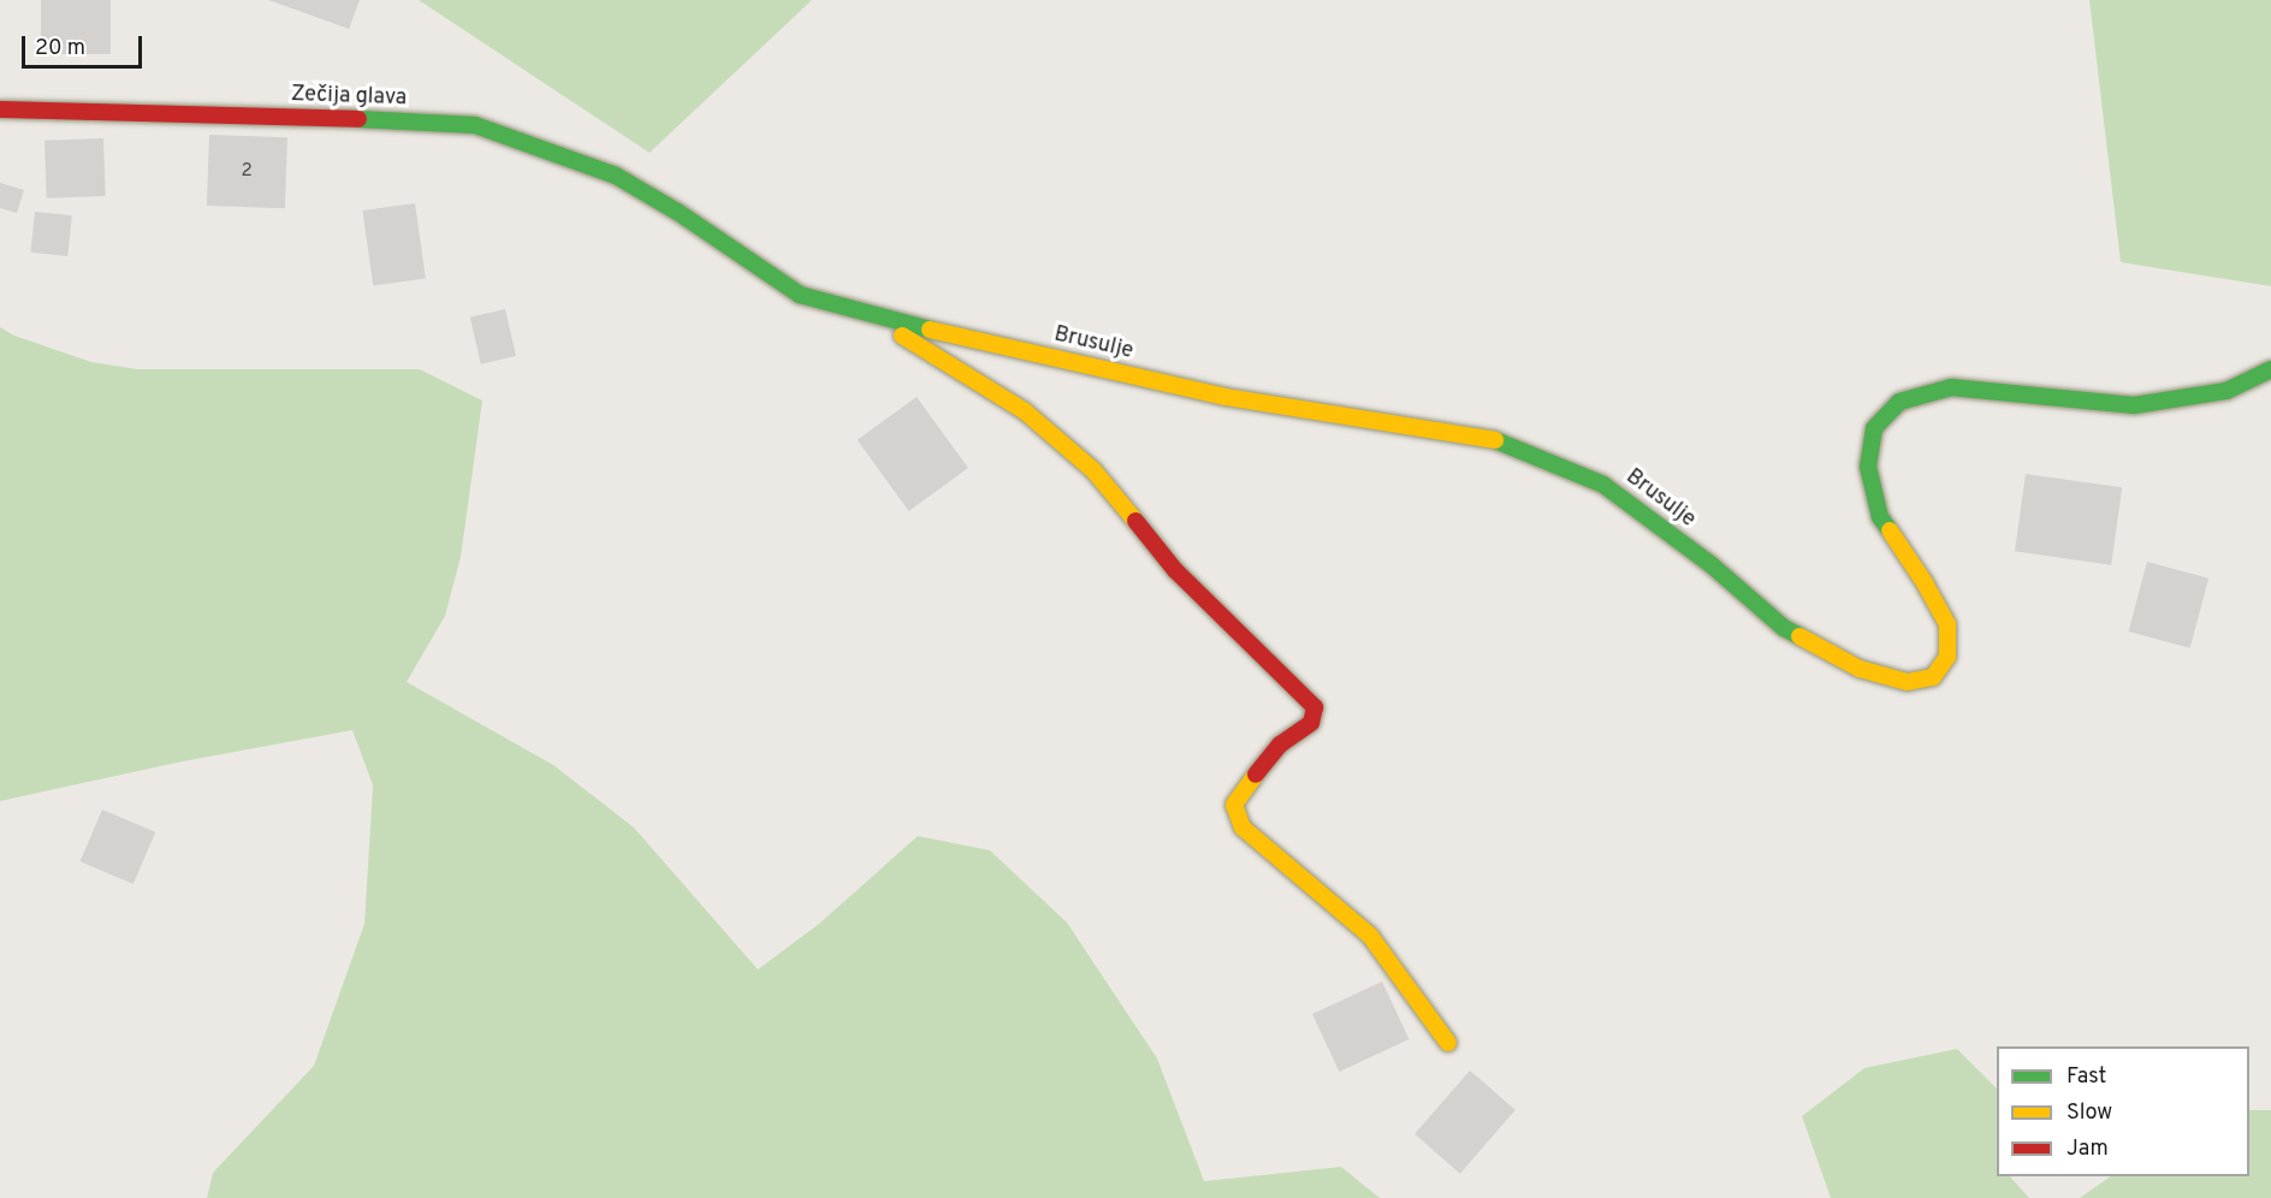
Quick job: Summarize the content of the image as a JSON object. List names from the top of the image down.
{
  "streets": {
    "main road": ["Zečija glava", "Brusulje"]
  },
  "crossings": [
    ["Zečija glava", "Brusulje"]
  ],
  "house_numbers": ["2"],
  "legend": ["Fast", "Slow", "Jam"],
  "scale_bar": "20 m"
}
